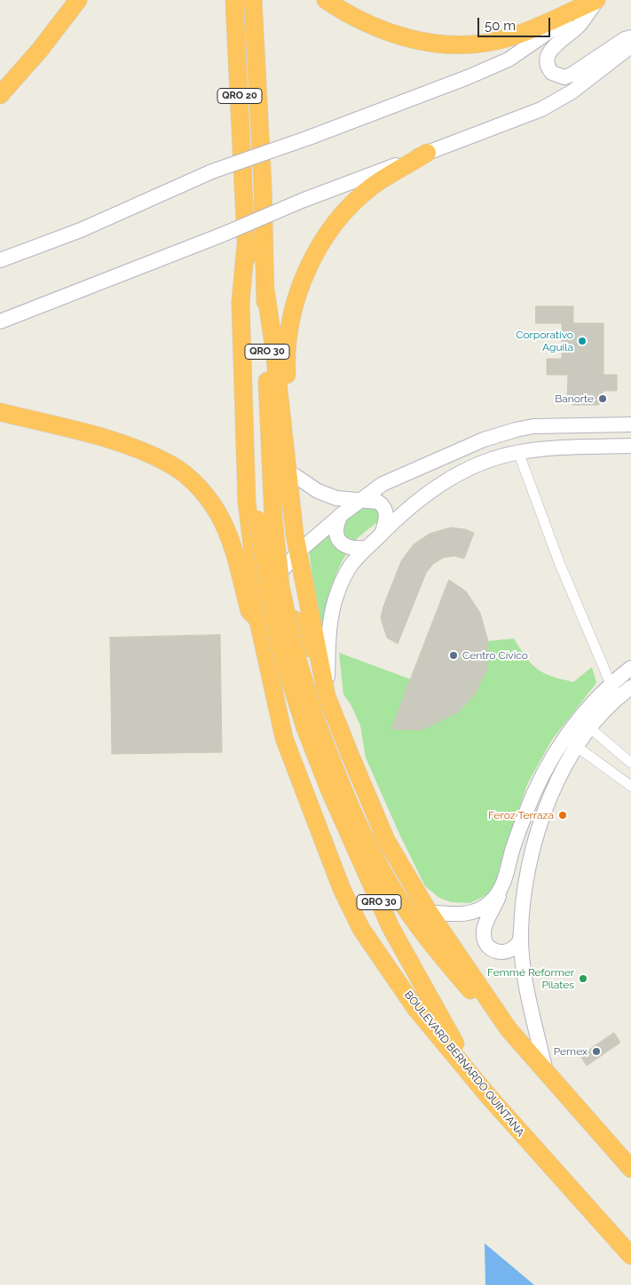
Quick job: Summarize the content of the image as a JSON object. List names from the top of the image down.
{
  "streets": {
    "highway": ["QRO 20", "QRO 30", "BOULEVARD BERNARDO QUINTANA"]
  },
  "crossings": [
    ["QRO 20", "QRO 30"],
    ["QRO 30", "BOULEVARD BERNARDO QUINTANA"]
  ],
  "places": [
    "Corporativo Aguila",
    "Banorte",
    "Centro Cívico",
    "Feroz Terraza",
    "Femmé Reformer Pilates",
    "Pemex"
  ],
  "scale_bar": "50 m"
}
